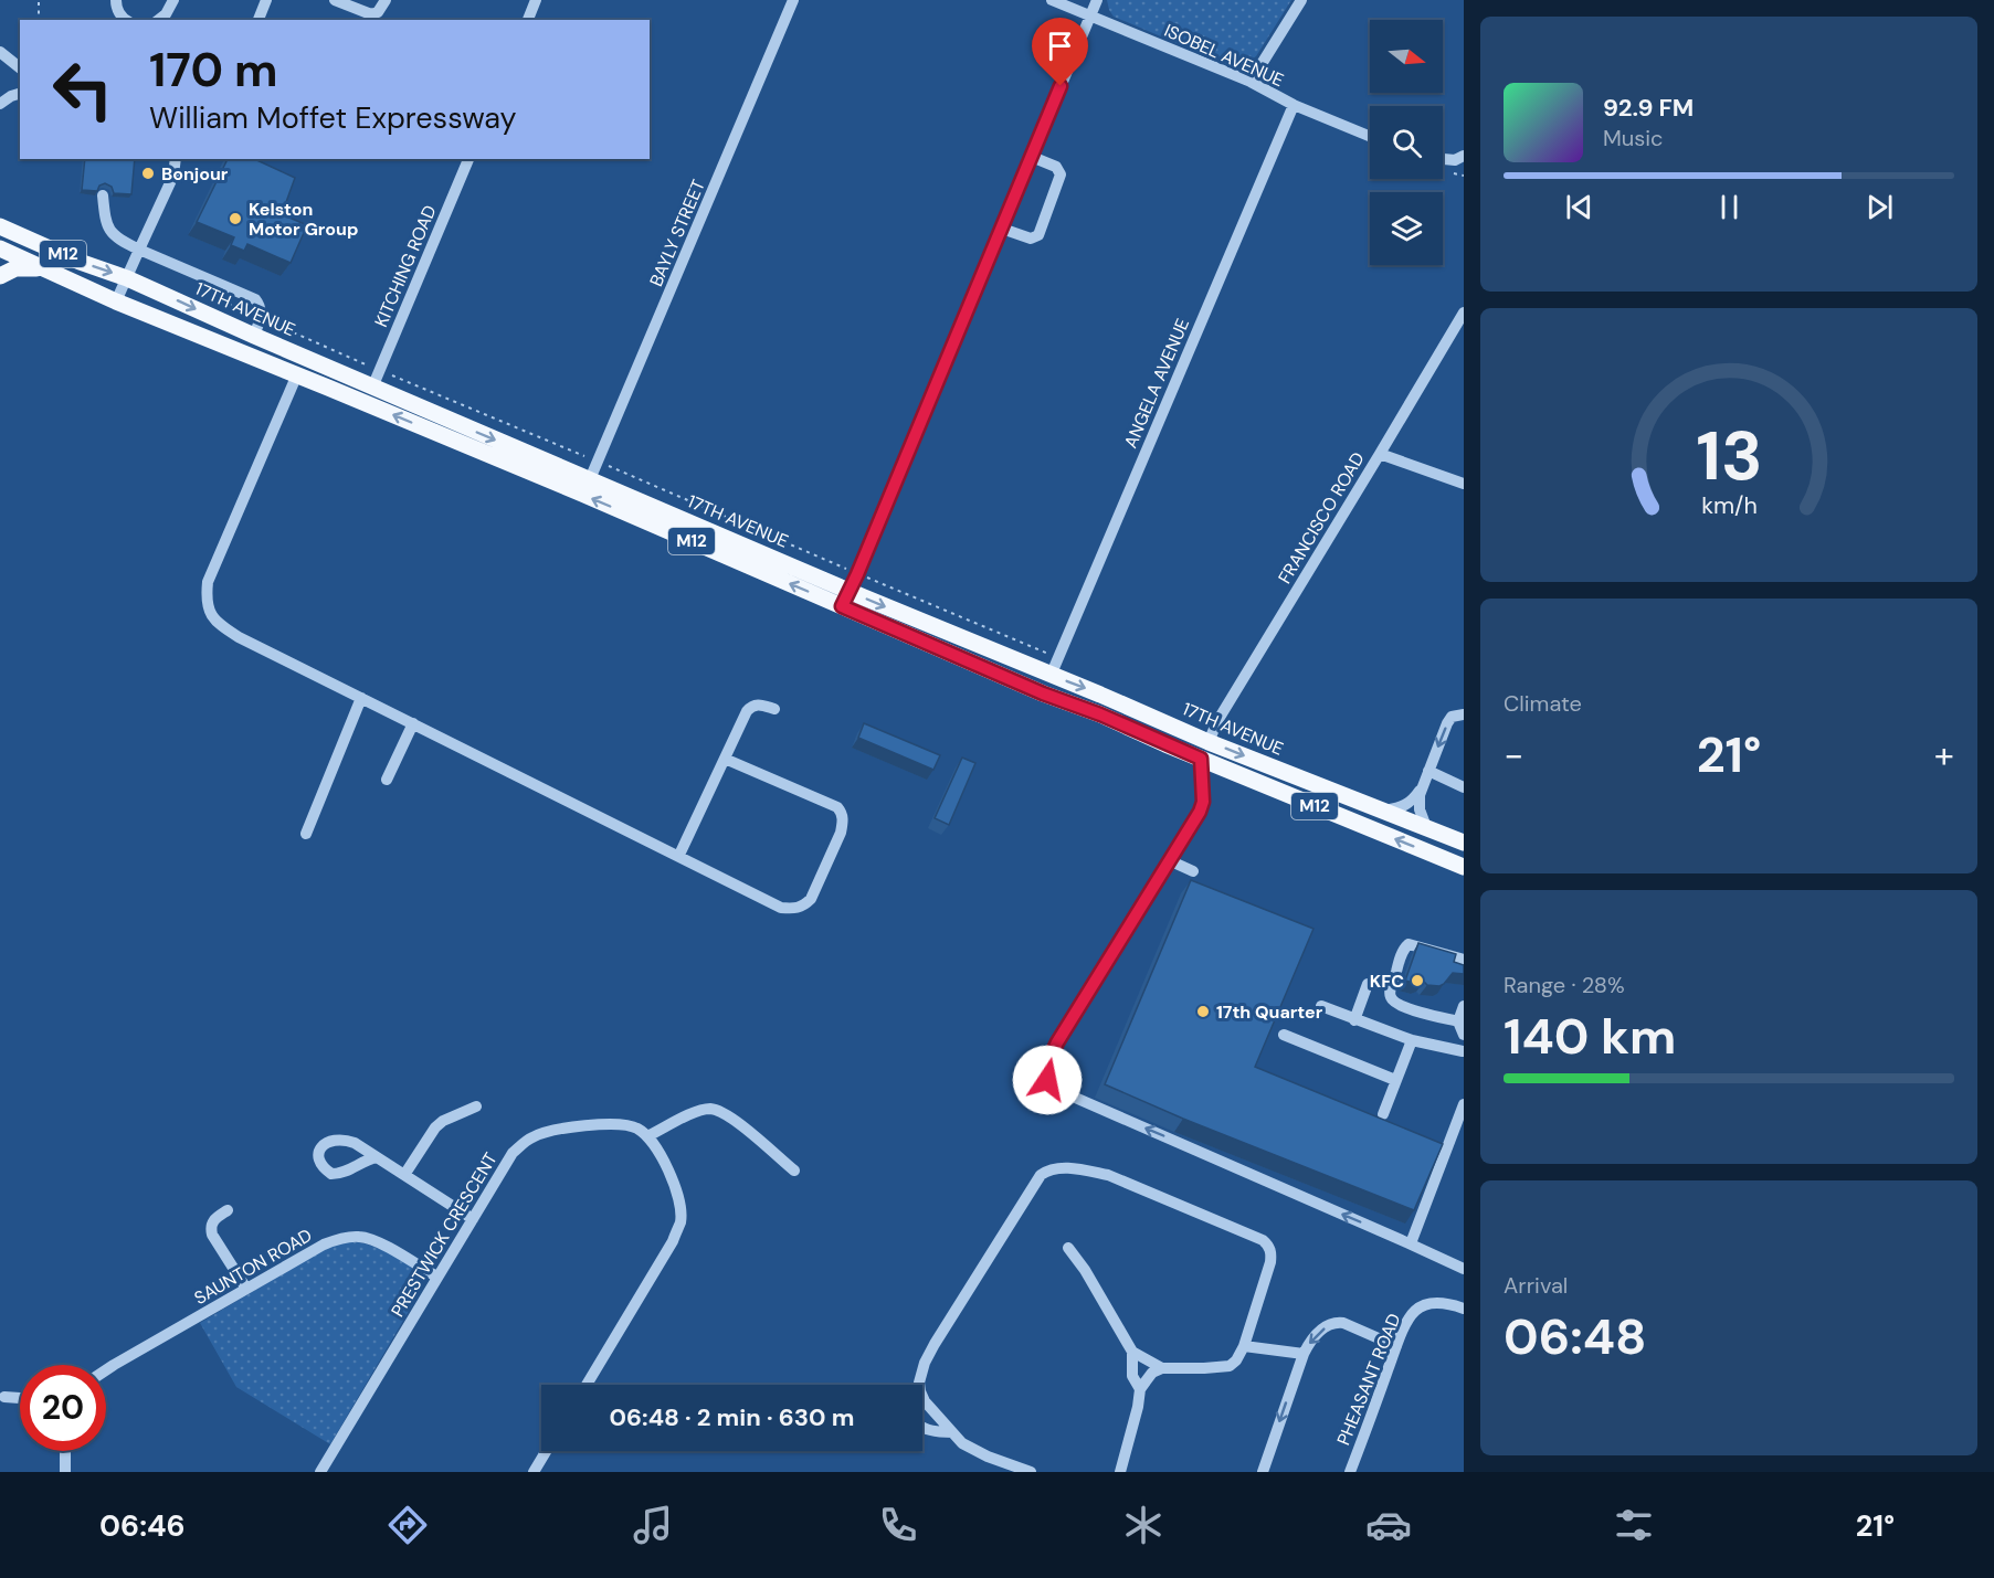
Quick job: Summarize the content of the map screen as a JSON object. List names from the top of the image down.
{
  "streets": {
    "main road": ["M12", "17TH AVENUE"],
    "street": [
      "ISOBEL AVENUE",
      "BAYLY STREET",
      "KITCHING ROAD",
      "ANGELA AVENUE",
      "FRANCISCO ROAD",
      "PRESTWICK CRESCENT",
      "SAUNTON ROAD",
      "PHEASANT ROAD"
    ]
  },
  "crossings": [
    ["ISOBEL AVENUE", "ANGELA AVENUE"],
    ["BAYLY STREET", "17TH AVENUE"],
    ["M12", "17TH AVENUE"],
    ["KITCHING ROAD", "17TH AVENUE"],
    ["17TH AVENUE", "ANGELA AVENUE"],
    ["17TH AVENUE", "FRANCISCO ROAD"],
    ["PRESTWICK CRESCENT", "SAUNTON ROAD"]
  ],
  "places": [
    "Bonjour",
    "Kelston Motor Group",
    "KFC",
    "17th Quarter"
  ],
  "north": "right",
  "page": {
    "turn": ["170 m", "William Moffet Expressway"],
    "song": ["92.9 FM", "Music"],
    "tile": [
      "Climate",
      ["Range · 28%", "140 km"],
      ["Arrival", "06:48"]
    ],
    "heat": ["−", "21°", "+"],
    "limit": "20",
    "trip": "06:48 · 2 min · 630 m",
    "tabs": ["06:46", "21°"],
    "gauge": ["13", "km/h"]
  }
}
